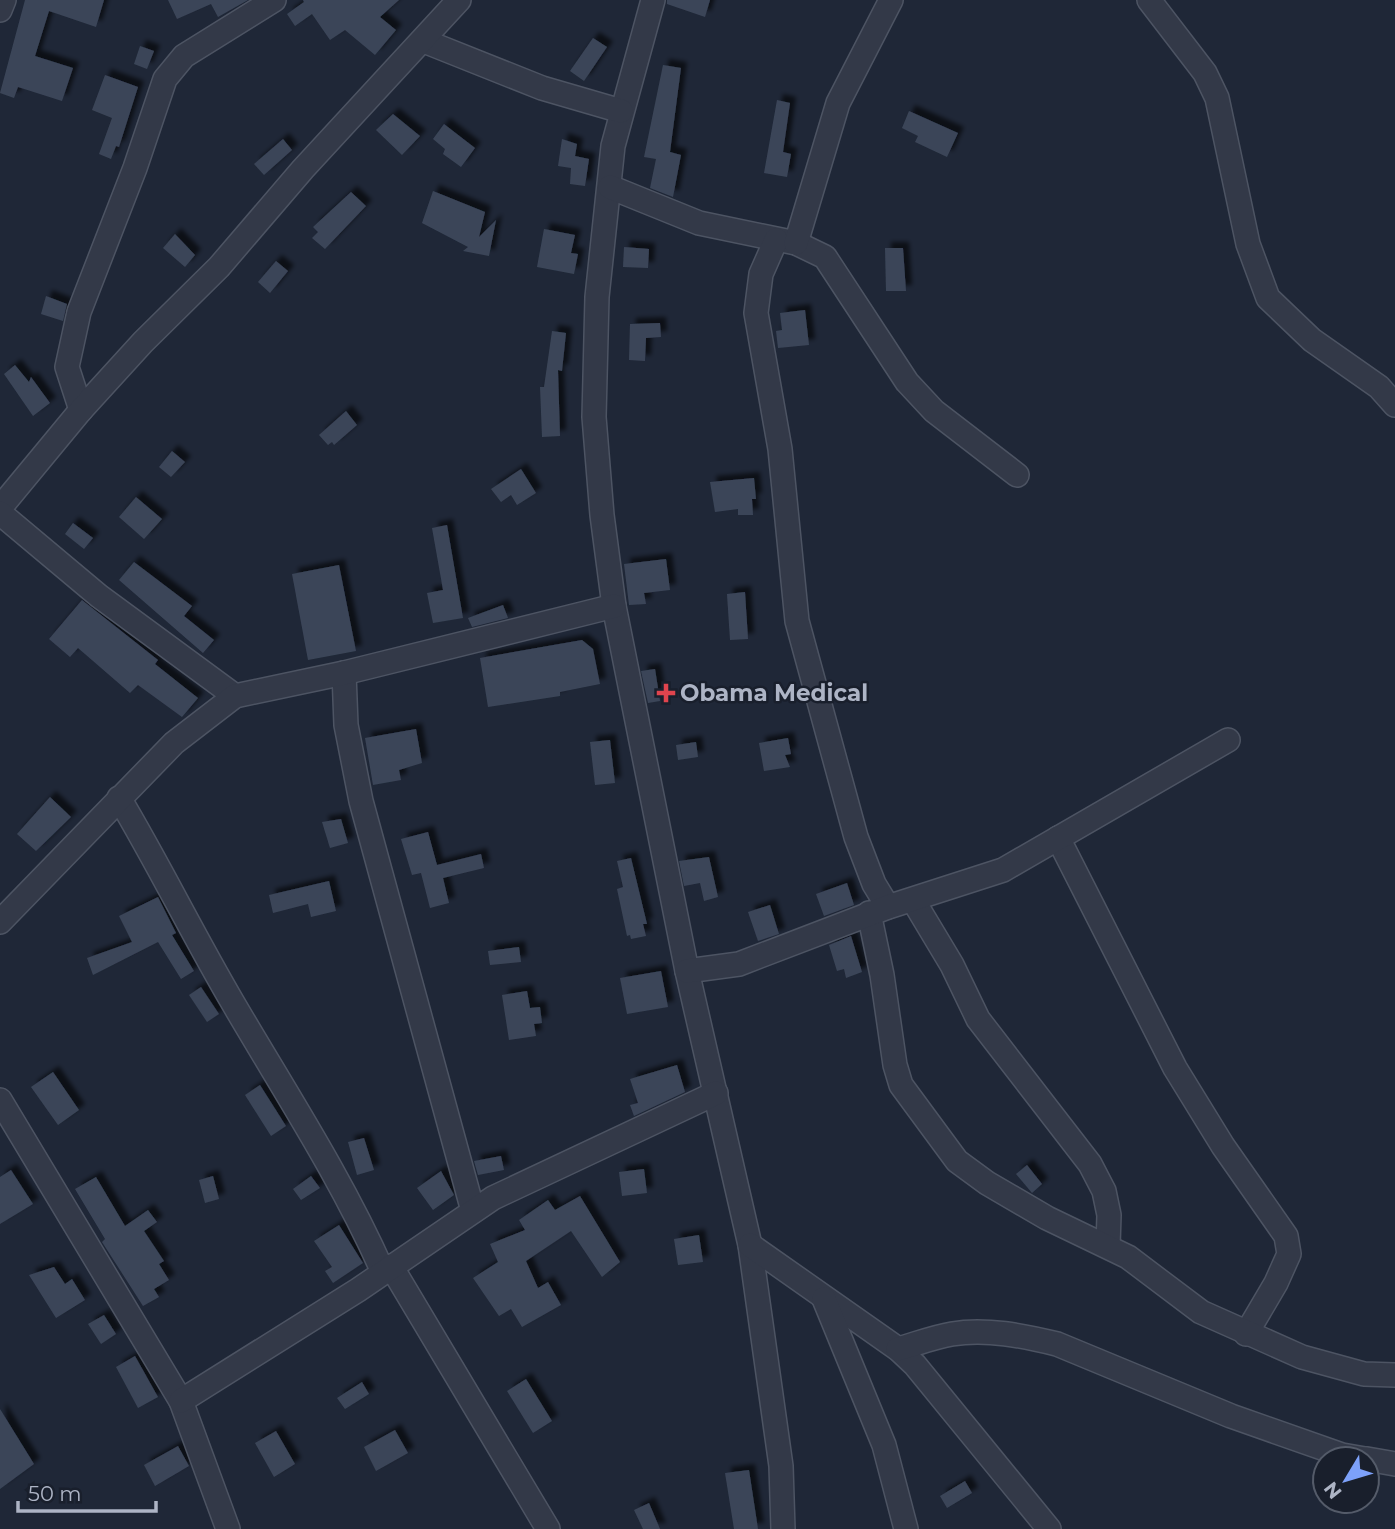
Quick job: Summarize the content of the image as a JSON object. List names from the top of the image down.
{
  "places": {
    "health": ["Obama Medical"]
  },
  "scale_bar": "50 m",
  "north": "bottom left"
}
